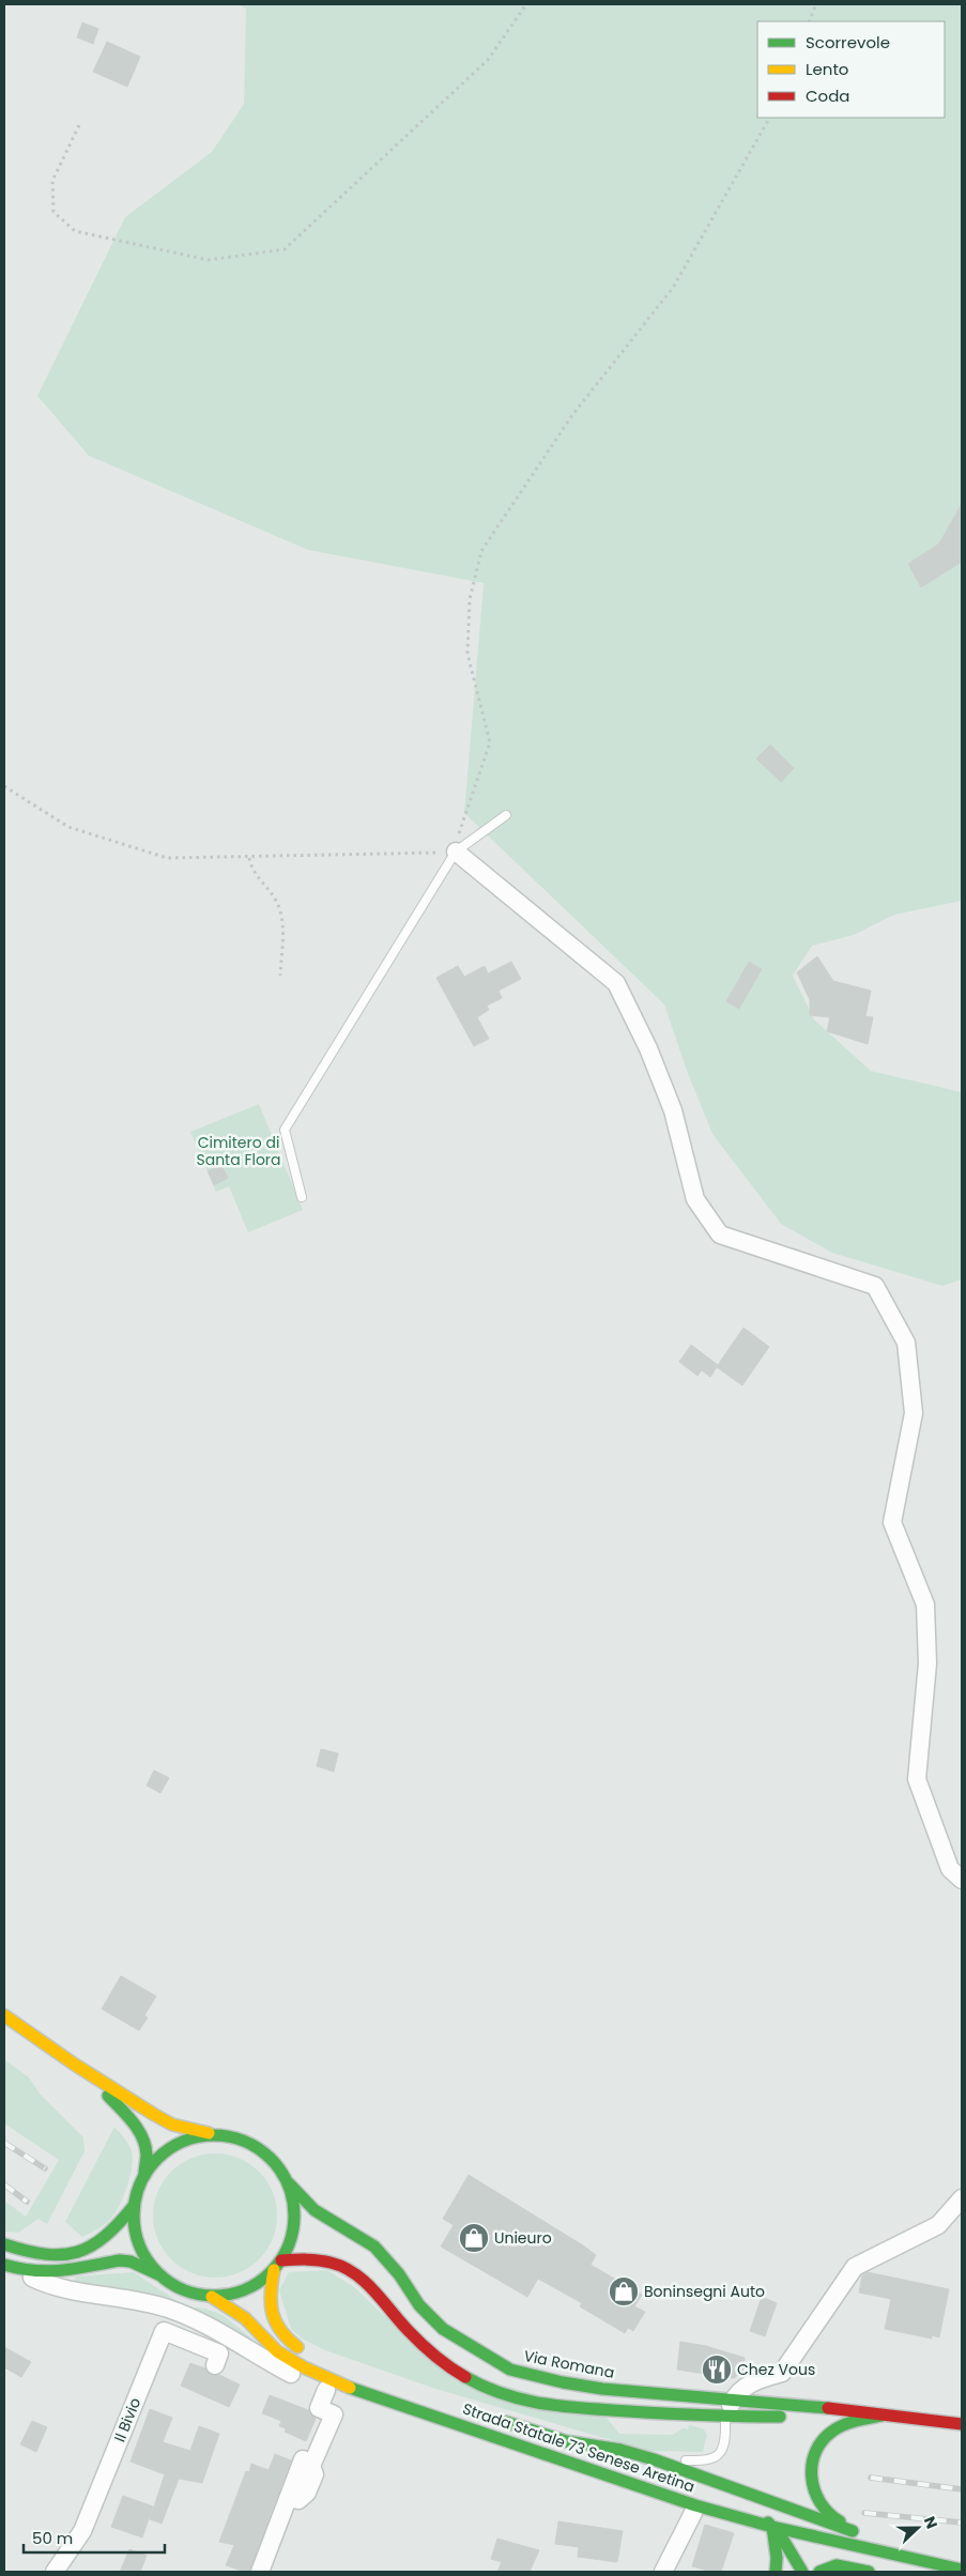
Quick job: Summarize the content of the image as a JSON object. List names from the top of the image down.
{
  "streets": {
    "main road": ["Via Romana", "Strada Statale 73 Senese Aretina"],
    "street": ["Il Bivio"]
  },
  "crossings": [
    ["Via Romana", "Strada Statale 73 Senese Aretina"]
  ],
  "parks": ["Cimitero di Santa Flora"],
  "places": {
    "shop": ["Unieuro", "Boninsegni Auto"],
    "restaurant": ["Chez Vous"]
  },
  "legend": ["Scorrevole", "Lento", "Coda"],
  "scale_bar": "50 m",
  "north": "right"
}
